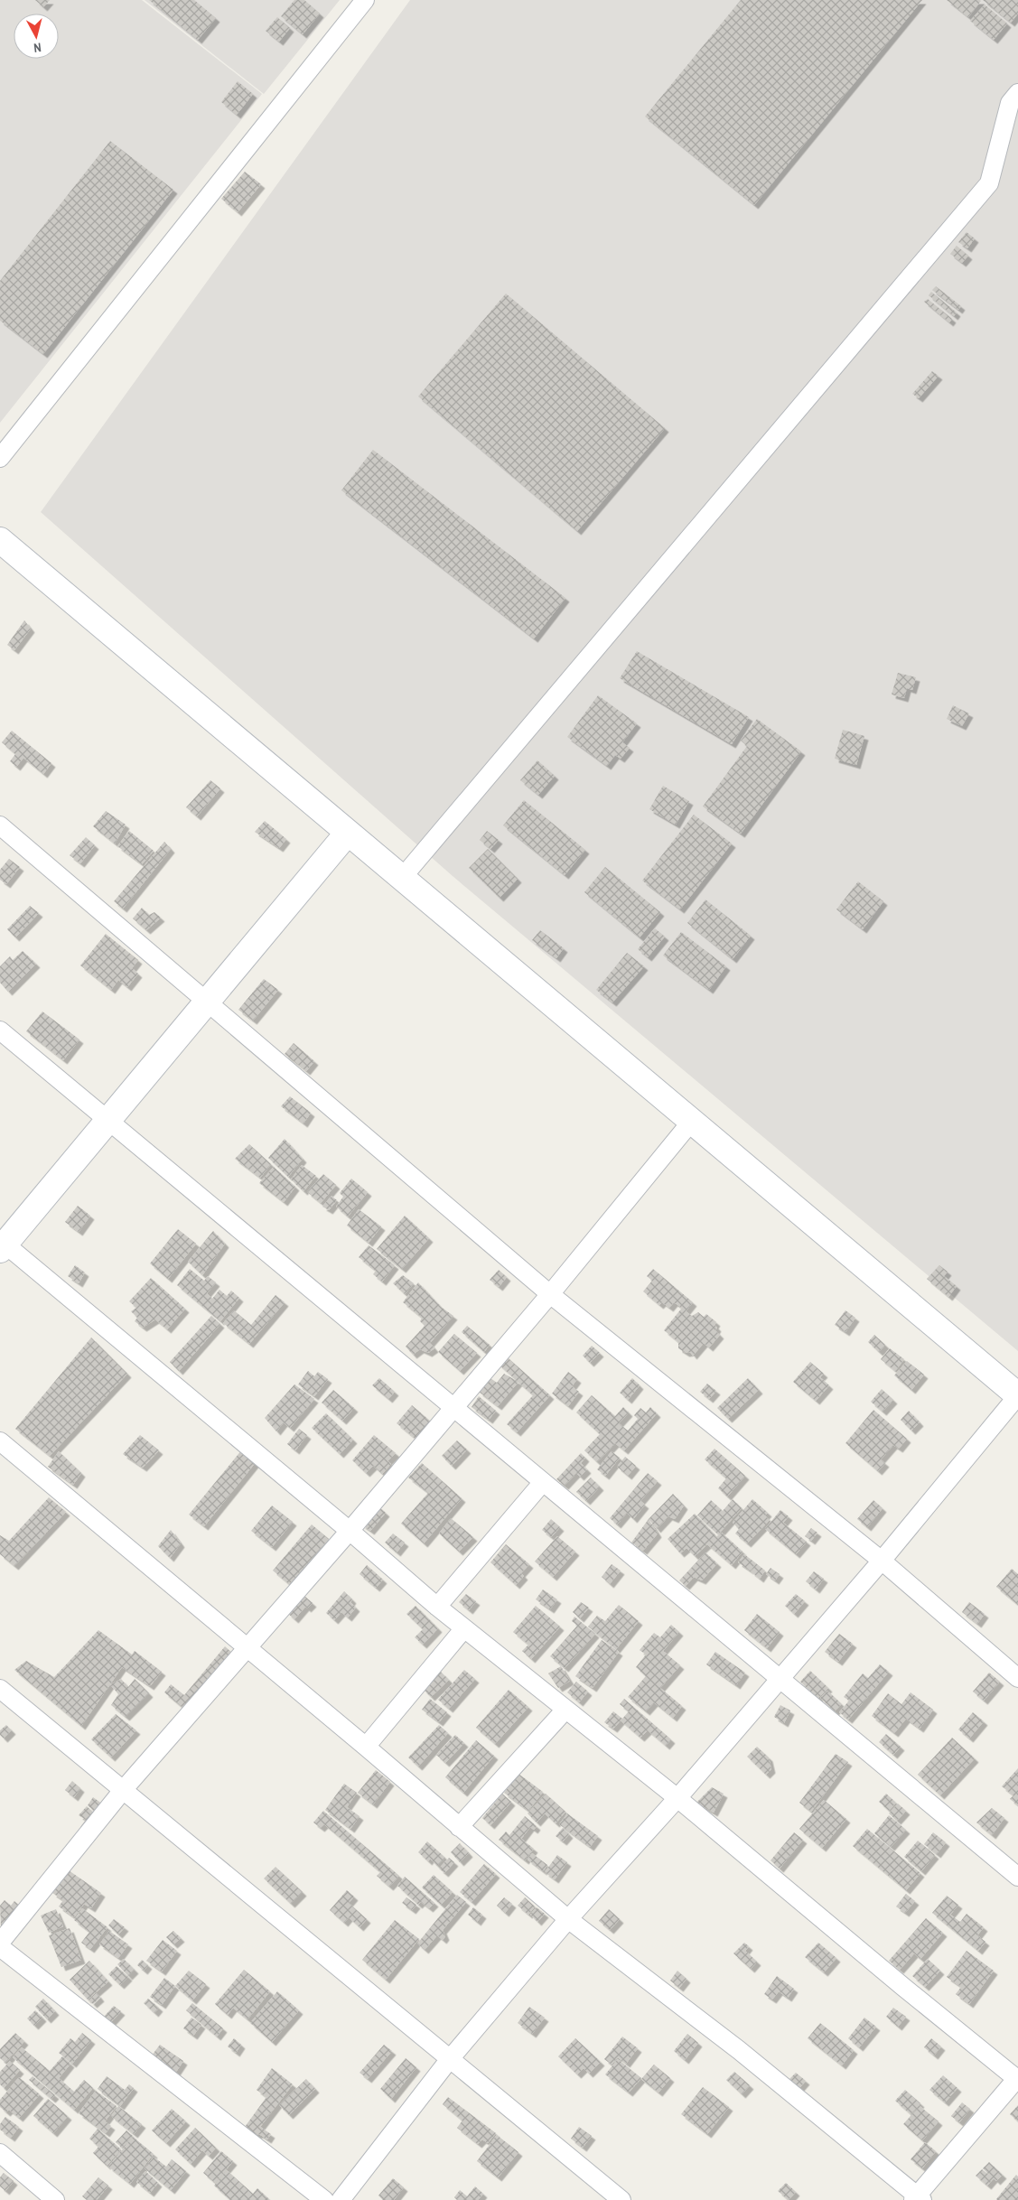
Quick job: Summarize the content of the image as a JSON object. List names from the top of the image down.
{
  "north": "bottom"
}
